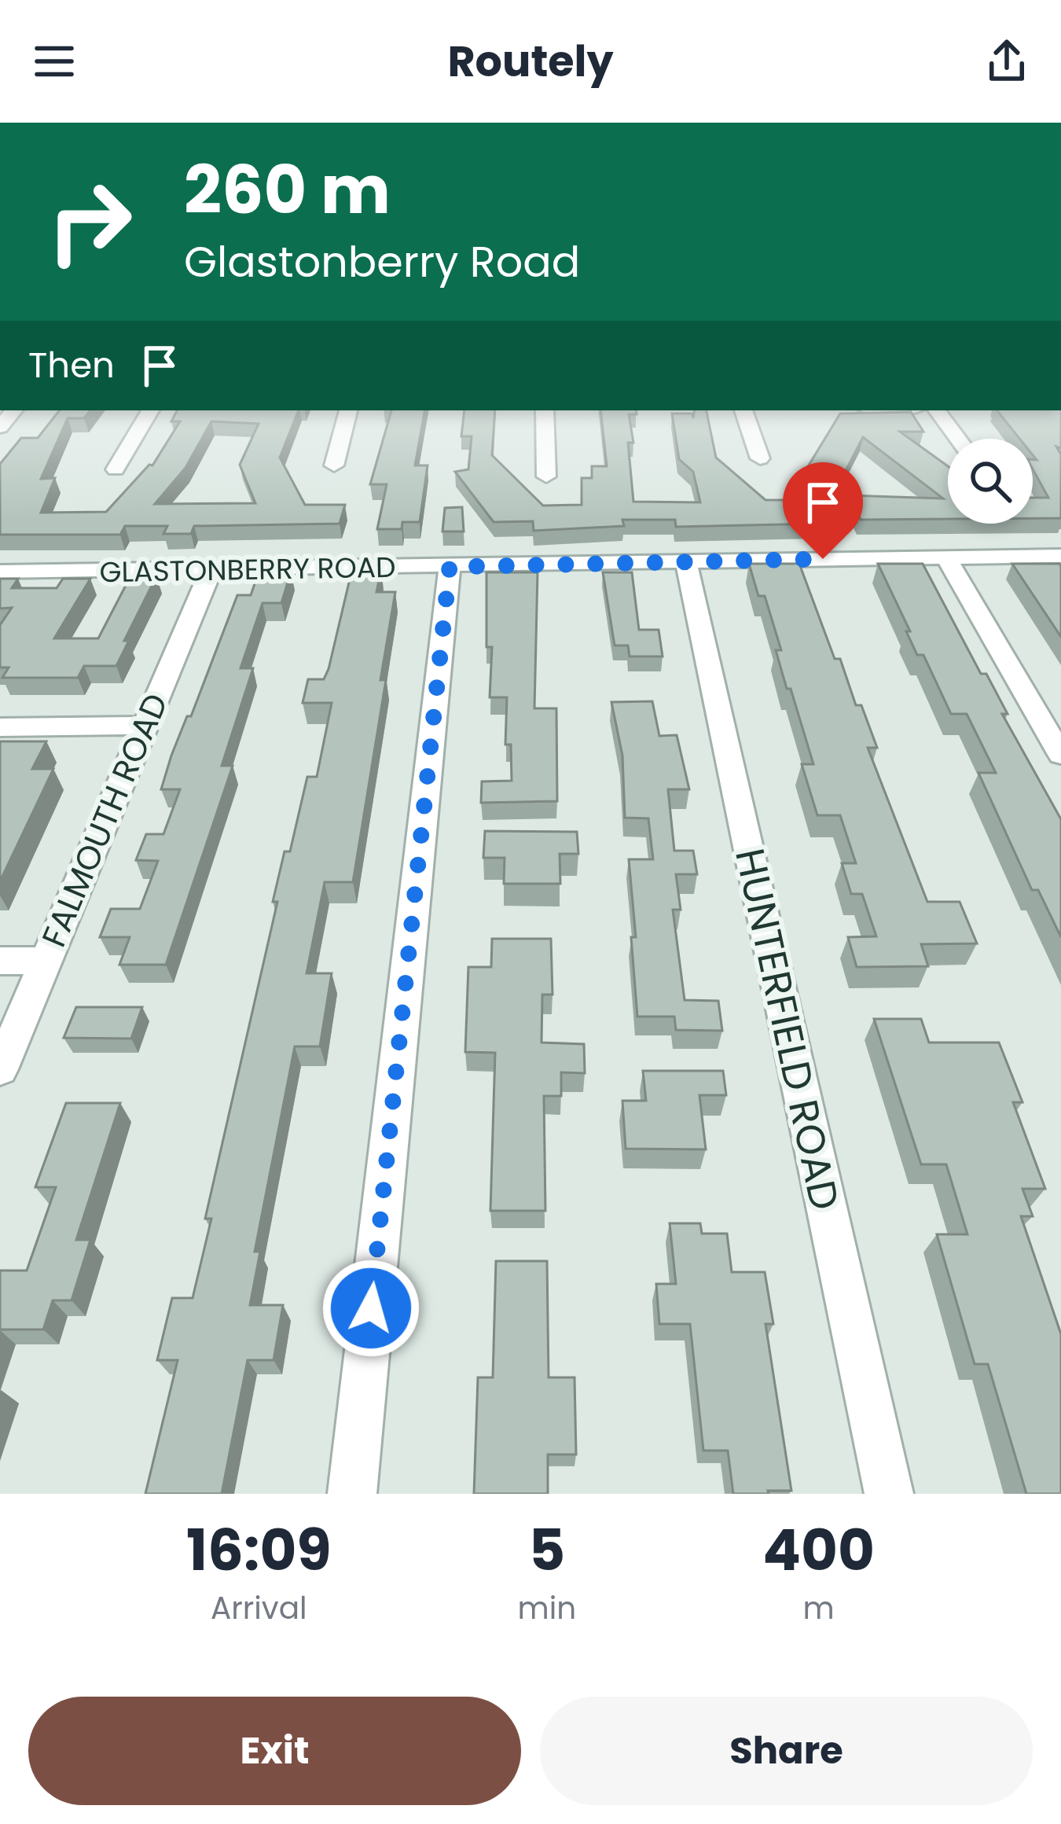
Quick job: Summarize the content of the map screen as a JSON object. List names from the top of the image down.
{
  "streets": {
    "street": ["GLASTONBERRY ROAD", "FALMOUTH ROAD", "HUNTERFIELD ROAD"]
  },
  "crossings": [
    ["GLASTONBERRY ROAD", "FALMOUTH ROAD"],
    ["GLASTONBERRY ROAD", "HUNTERFIELD ROAD"]
  ],
  "page": {
    "header": "Routely",
    "turn": ["260 m", "Glastonberry Road"],
    "then": "Then",
    "eta": [
      "16:09",
      "Arrival",
      "5",
      "min",
      "400",
      "m"
    ],
    "buttons": ["Exit", "Share"]
  }
}
